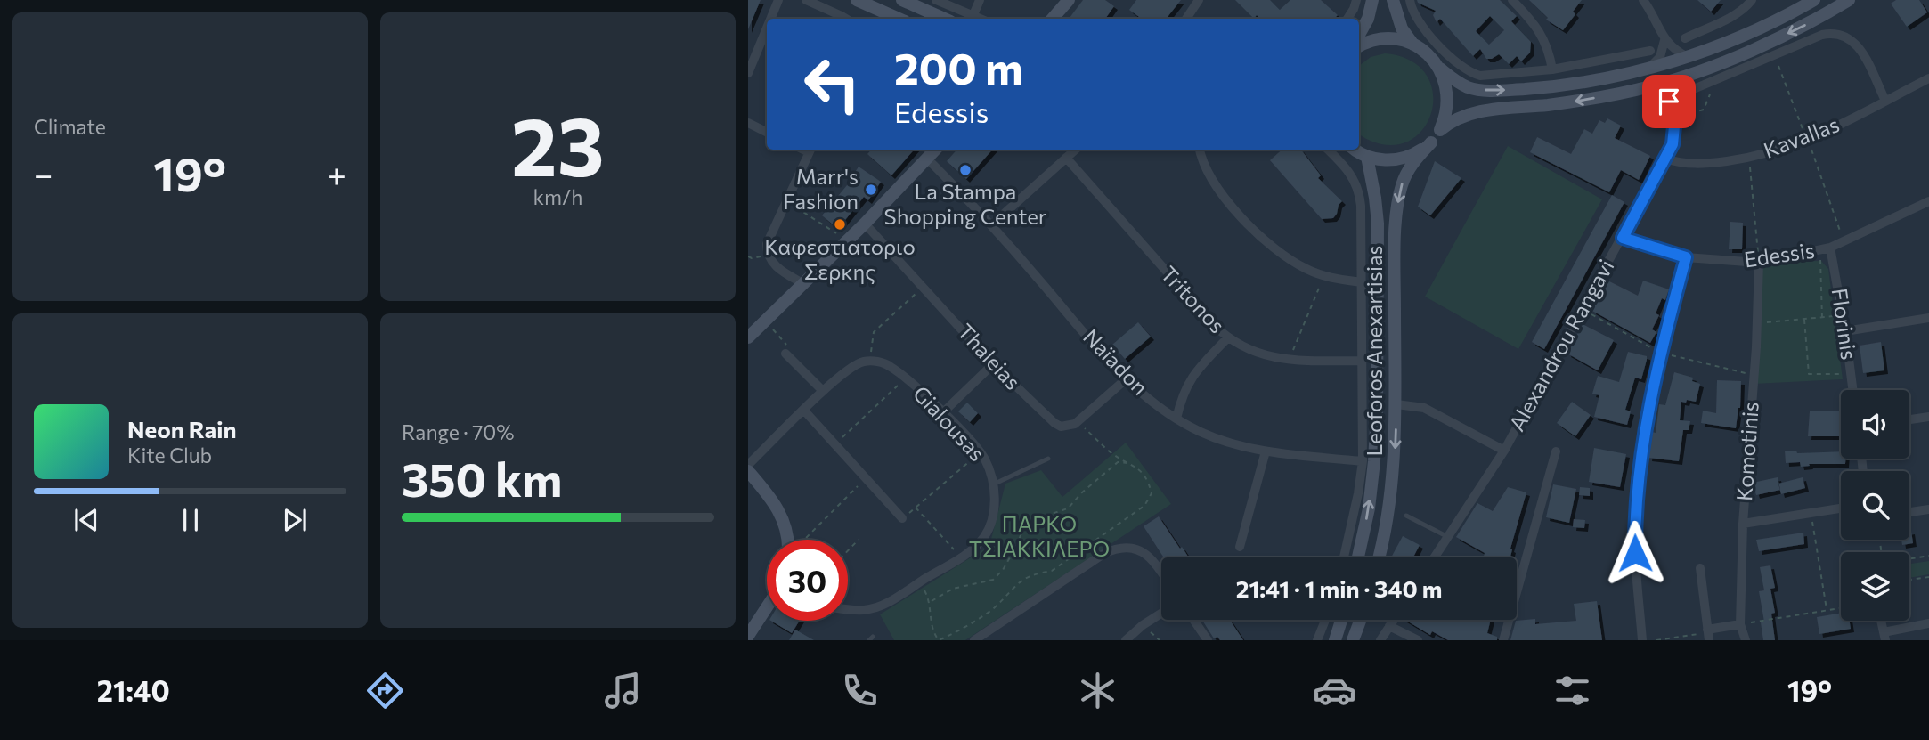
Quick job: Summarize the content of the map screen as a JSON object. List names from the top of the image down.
{
  "streets": {
    "main road": ["Leoforos Anexartisias"],
    "street": [
      "Kavallas",
      "Edessis",
      "Tritonos",
      "Florinis",
      "Alexandrou Rangavi",
      "Thaleias",
      "Naïadon",
      "Gialousas",
      "Komotinis"
    ]
  },
  "crossings": [
    ["Kavallas", "Alexandrou Rangavi"],
    ["Edessis", "Florinis"],
    ["Edessis", "Alexandrou Rangavi"],
    ["Edessis", "Komotinis"]
  ],
  "parks": ["ΠΑΡΚΟ ΤΣΙΑΚΚΙΛΕΡΟ"],
  "places": ["La Stampa Shopping Center", "Marr's Fashion", "Καφεστιατοριο Σερκης"],
  "page": {
    "tile": [
      "Climate",
      ["23", "km/h"],
      ["Range · 70%", "350 km"]
    ],
    "turn": ["200 m", "Edessis"],
    "heat": ["−", "19°", "+"],
    "song": ["Neon Rain", "Kite Club"],
    "limit": "30",
    "trip": "21:41 · 1 min · 340 m",
    "tabs": ["21:40", "19°"]
  }
}
